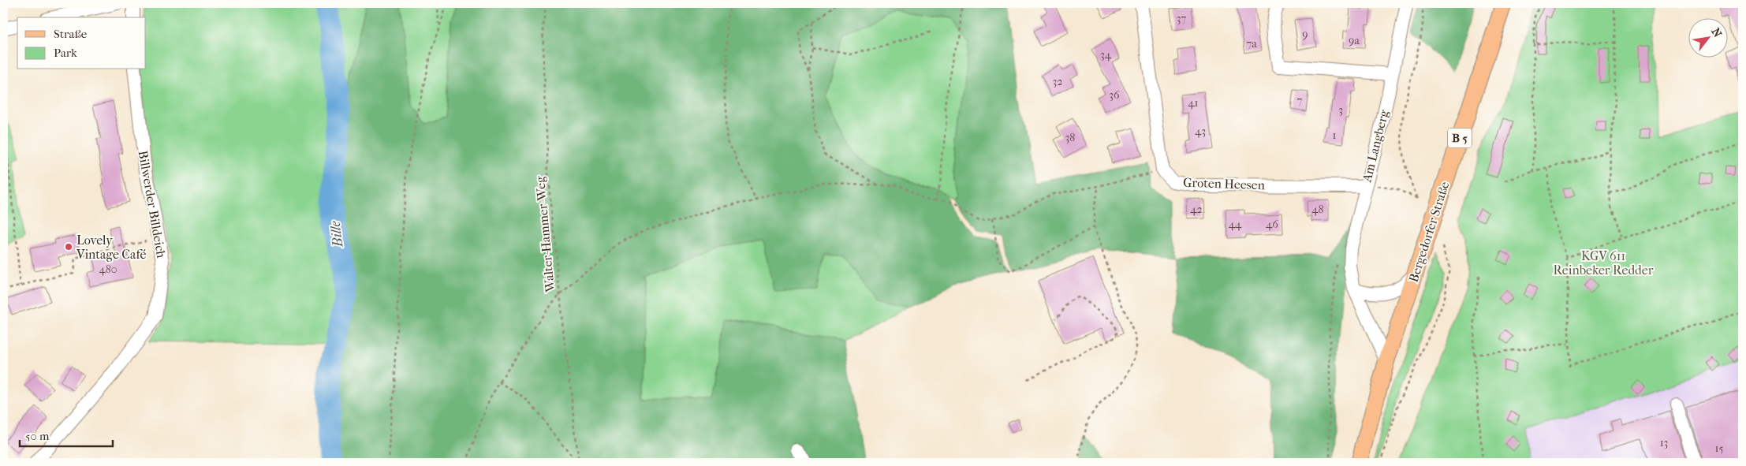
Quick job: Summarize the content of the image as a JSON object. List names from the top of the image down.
{
  "streets": {
    "main road": ["B 5", "Bergedorfer Straße"],
    "street": ["Am Langberg", "Groten Heesen", "Billwerder Billdeich"],
    "path": ["Walter-Hammer-Weg"]
  },
  "crossings": [
    ["Am Langberg", "Groten Heesen"],
    ["Am Langberg", "Bergedorfer Straße"]
  ],
  "water": ["Bille"],
  "parks": ["KGV 611 Reinbeker Redder"],
  "places": ["Lovely Vintage Café"],
  "house_numbers": [
    "37",
    "9",
    "9a",
    "7a",
    "34",
    "32",
    "36",
    "7",
    "41",
    "3",
    "43",
    "1",
    "38",
    "42",
    "48",
    "44",
    "46",
    "480",
    "13",
    "15"
  ],
  "legend": ["Straße", "Park"],
  "scale_bar": "50 m",
  "north": "top right"
}
